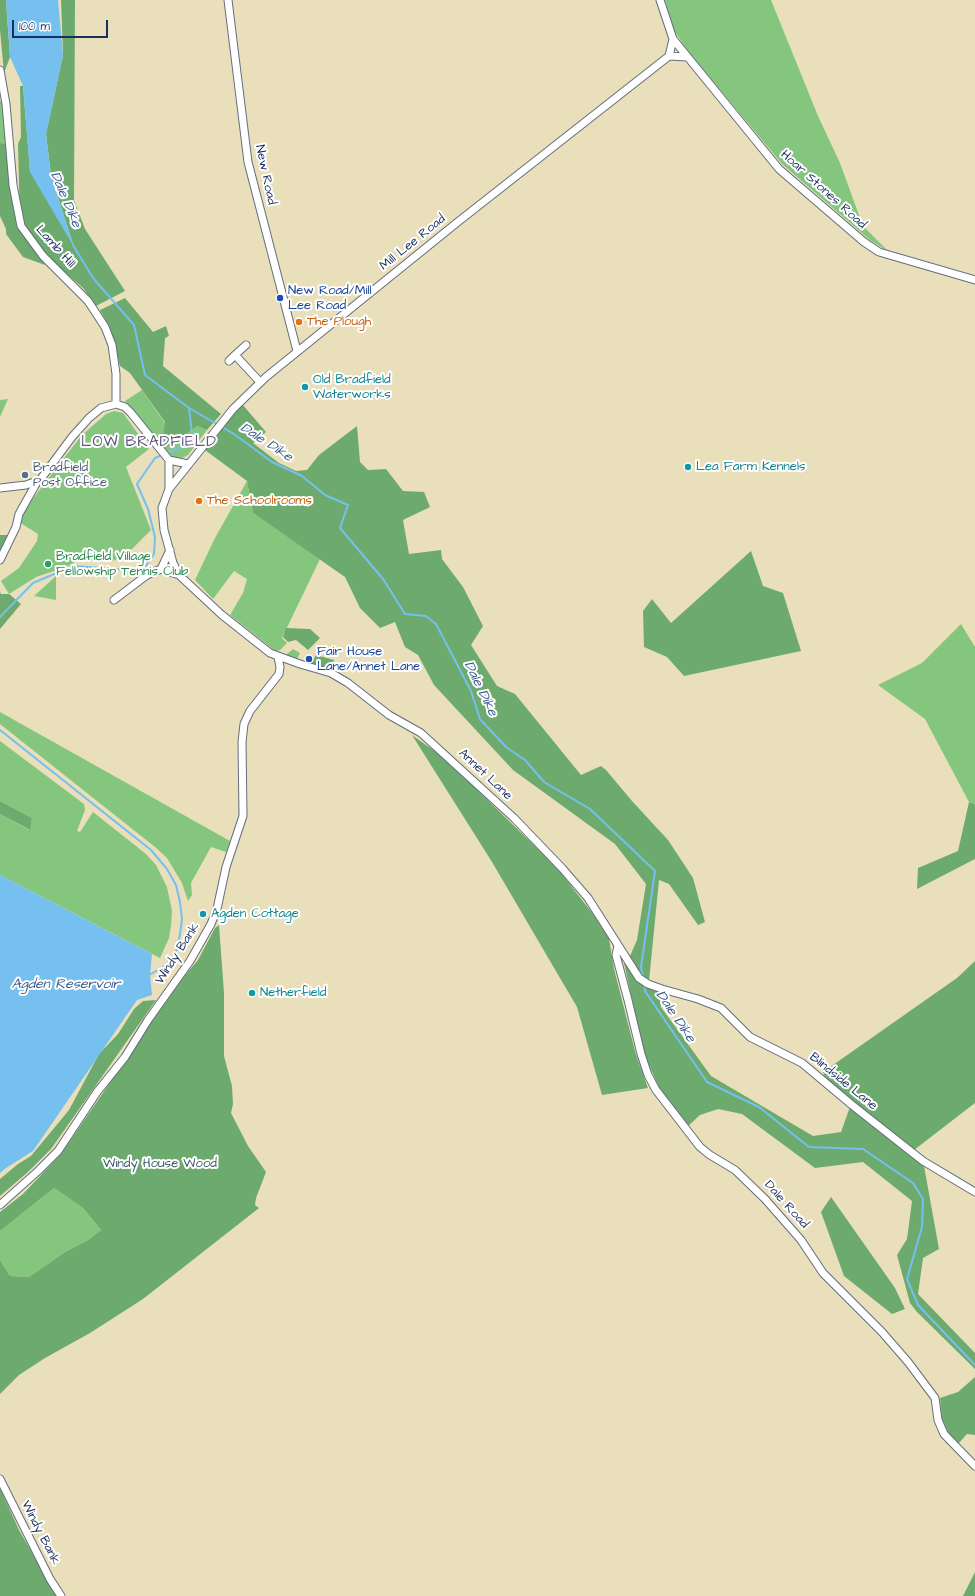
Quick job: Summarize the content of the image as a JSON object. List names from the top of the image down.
{
  "streets": {
    "street": [
      "New Road",
      "Hoar Stones Road",
      "Mill Lee Road",
      "Lamb Hill",
      "Annet Lane",
      "Windy Bank",
      "Blindside Lane",
      "Dale Road"
    ]
  },
  "crossings": [
    ["New Road", "Mill Lee Road"],
    ["Annet Lane", "Windy Bank"],
    ["Annet Lane", "Blindside Lane"],
    ["Annet Lane", "Dale Road"],
    ["Blindside Lane", "Dale Road"]
  ],
  "districts": ["LOW BRADFIELD"],
  "water": ["Dale Dike", "Agden Reservoir"],
  "parks": ["Windy House Wood"],
  "places": [
    "New Road/Mill Lee Road",
    "The Plough",
    "Old Bradfield Waterworks",
    "Lea Farm Kennels",
    "Bradfield Post Office",
    "The Schoolrooms",
    "Bradfield Village Fellowship Tennis Club",
    "Fair House Lane/Annet Lane",
    "Agden Cottage",
    "Netherfield"
  ],
  "scale_bar": "100 m"
}
